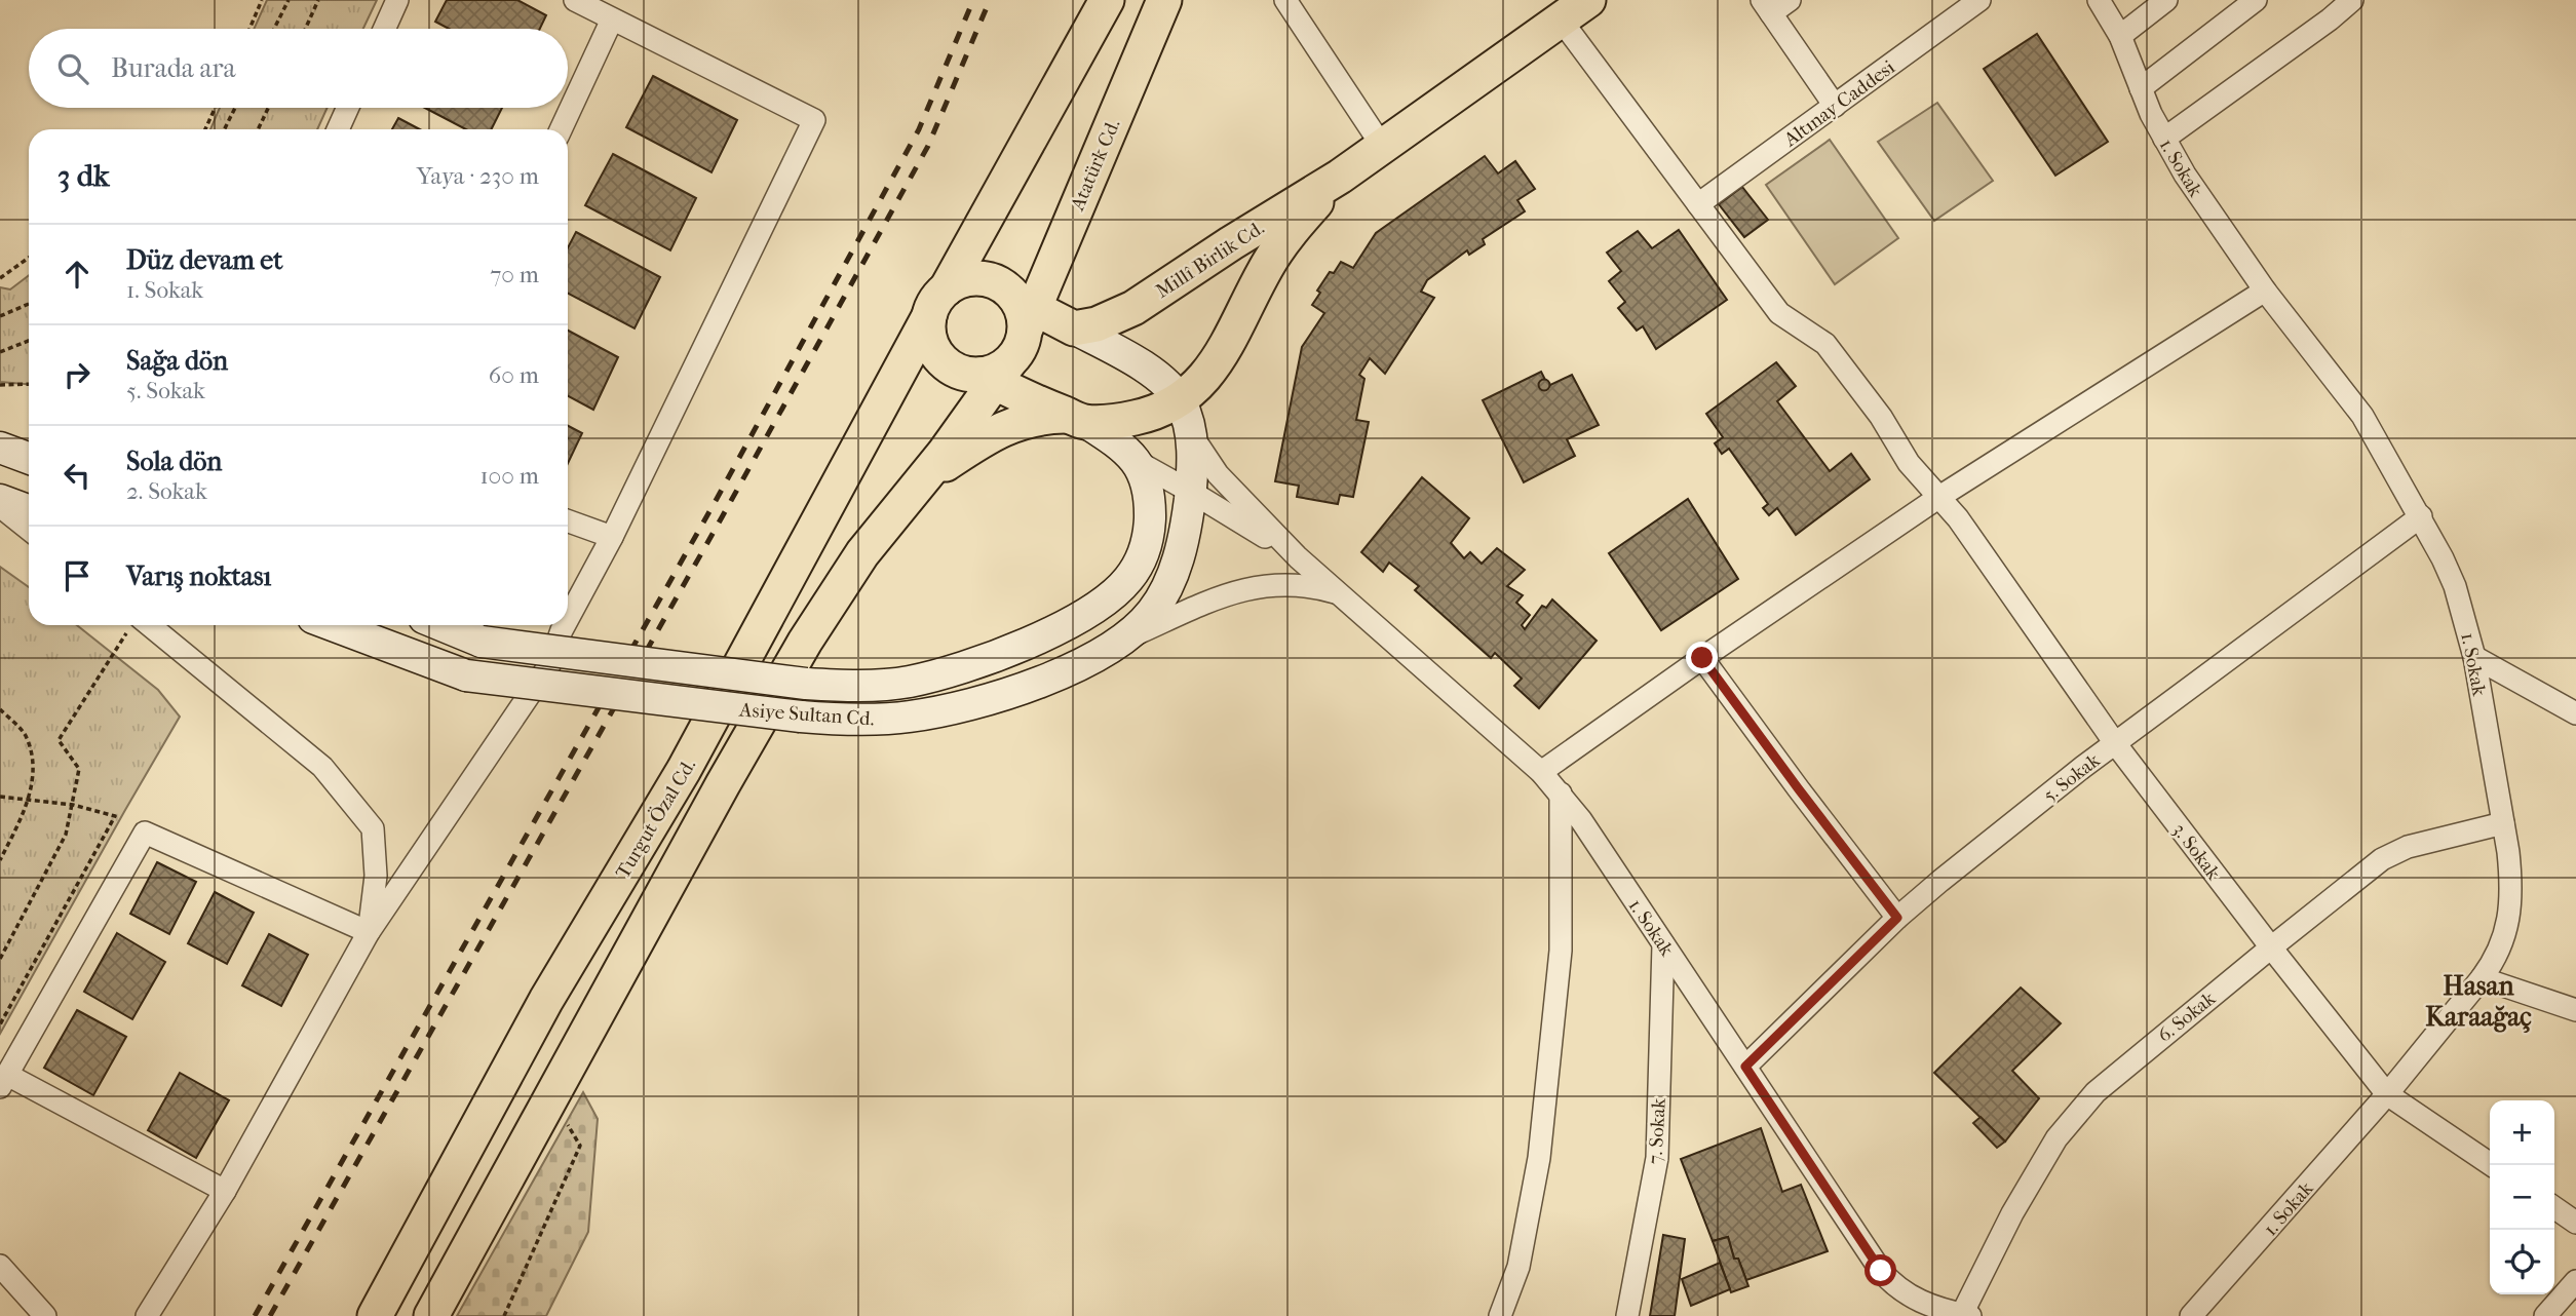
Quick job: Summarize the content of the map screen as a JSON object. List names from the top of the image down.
{
  "streets": {
    "main road": [
      "Atatürk Cd.",
      "Millî Birlik Cd.",
      "Asiye Sultan Cd.",
      "Turgut Özal Cd."
    ],
    "street": [
      "Altınay Caddesi",
      "1. Sokak",
      "5. Sokak",
      "3. Sokak",
      "6. Sokak",
      "7. Sokak"
    ]
  },
  "crossings": [
    ["Altınay Caddesi", "3. Sokak"],
    ["Atatürk Cd.", "Turgut Özal Cd."],
    ["1. Sokak", "5. Sokak"],
    ["1. Sokak", "3. Sokak"],
    ["1. Sokak", "6. Sokak"],
    ["1. Sokak", "7. Sokak"],
    ["Millî Birlik Cd.", "Asiye Sultan Cd."],
    ["Millî Birlik Cd.", "Turgut Özal Cd."],
    ["Millî Birlik Cd.", "3. Sokak"],
    ["5. Sokak", "3. Sokak"],
    ["3. Sokak", "6. Sokak"]
  ],
  "districts": ["Hasan Karaağaç"],
  "page": {
    "search": "Burada ara",
    "heading": ["3 dk", "Yaya · 230 m"],
    "list": [
      ["Düz devam et", "1. Sokak", "70 m"],
      ["Sağa dön", "5. Sokak", "60 m"],
      ["Sola dön", "2. Sokak", "100 m"],
      "Varış noktası"
    ],
    "map_buttons": ["+", "−"]
  }
}
